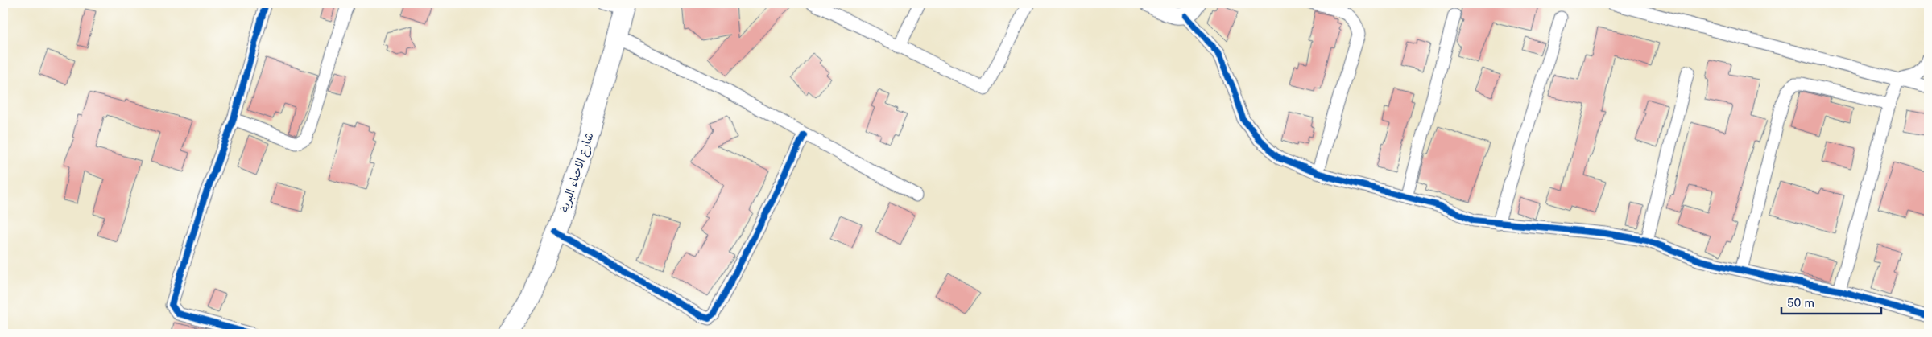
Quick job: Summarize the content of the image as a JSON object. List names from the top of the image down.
{
  "streets": {
    "main road": ["شارع الاحياء البرية"]
  },
  "scale_bar": "50 m"
}
